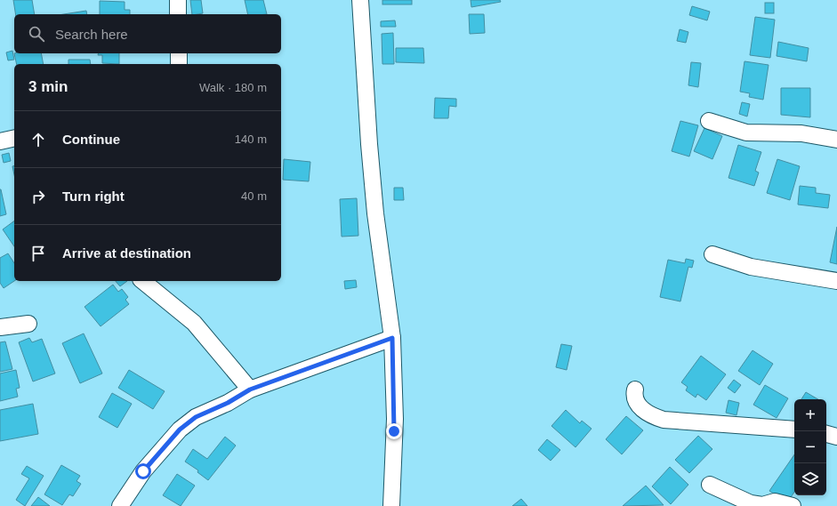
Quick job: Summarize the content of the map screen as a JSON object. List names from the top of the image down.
{
  "page": {
    "search": "Search here",
    "heading": ["3 min", "Walk · 180 m"],
    "list": [
      ["Continue", "140 m"],
      ["Turn right", "40 m"],
      "Arrive at destination"
    ],
    "map_buttons": ["+", "−"]
  }
}
